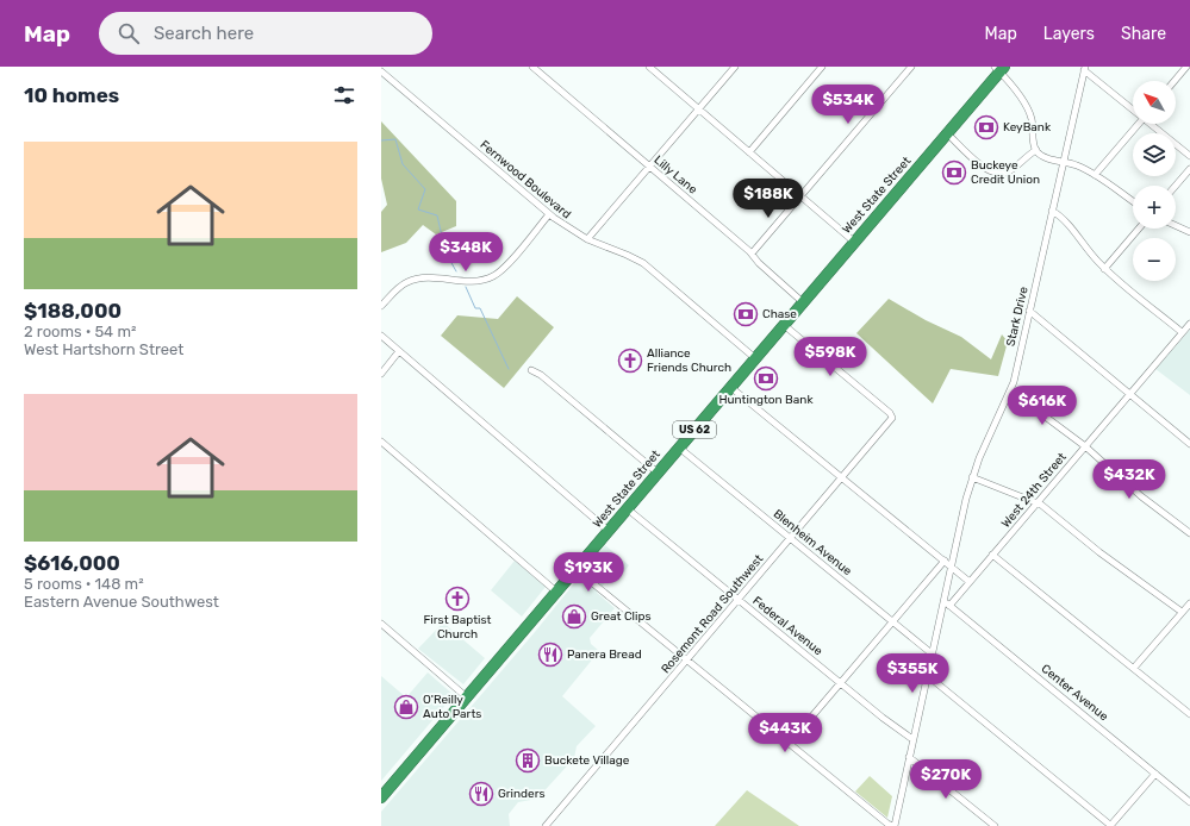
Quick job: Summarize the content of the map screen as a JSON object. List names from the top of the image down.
{
  "streets": {
    "highway": ["West State Street", "US 62"],
    "street": [
      "Lilly Lane",
      "Fernwood Boulevard",
      "Stark Drive",
      "West 24th Street",
      "Blenheim Avenue",
      "Rosemont Road Southwest",
      "Federal Avenue",
      "Center Avenue"
    ]
  },
  "crossings": [
    ["Lilly Lane", "West State Street"],
    ["Fernwood Boulevard", "West State Street"],
    ["West State Street", "Blenheim Avenue"],
    ["West State Street", "Rosemont Road Southwest"],
    ["West State Street", "Federal Avenue"],
    ["Stark Drive", "West 24th Street"],
    ["Stark Drive", "Blenheim Avenue"],
    ["Stark Drive", "Federal Avenue"],
    ["Stark Drive", "Center Avenue"],
    ["West 24th Street", "Center Avenue"],
    ["Blenheim Avenue", "Rosemont Road Southwest"],
    ["Rosemont Road Southwest", "Federal Avenue"]
  ],
  "places": {
    "bank": [
      "KeyBank",
      "Buckeye Credit Union",
      "Chase",
      "Huntington Bank"
    ],
    "church": ["Alliance Friends Church", "First Baptist Church"],
    "shop": ["Great Clips", "O'Reilly Auto Parts"],
    "restaurant": ["Panera Bread", "Grinders"],
    "building": ["Buckete Village"]
  },
  "north": "top left",
  "page": {
    "header": "Map",
    "search": "Search here",
    "nav": ["Map", "Layers", "Share"],
    "heading": "10 homes",
    "map_buttons": ["+", "−"],
    "price": [
      "$534K",
      "$188K",
      "$348K",
      "$598K",
      "$616K",
      "$432K",
      "$193K",
      "$355K",
      "$443K",
      "$270K"
    ],
    "list": [
      {
        "name": "$188,000",
        "note": "2 rooms · 54 m² · West Hartshorn Street"
      },
      {
        "name": "$616,000",
        "note": "5 rooms · 148 m² · Eastern Avenue Southwest"
      }
    ]
  }
}
